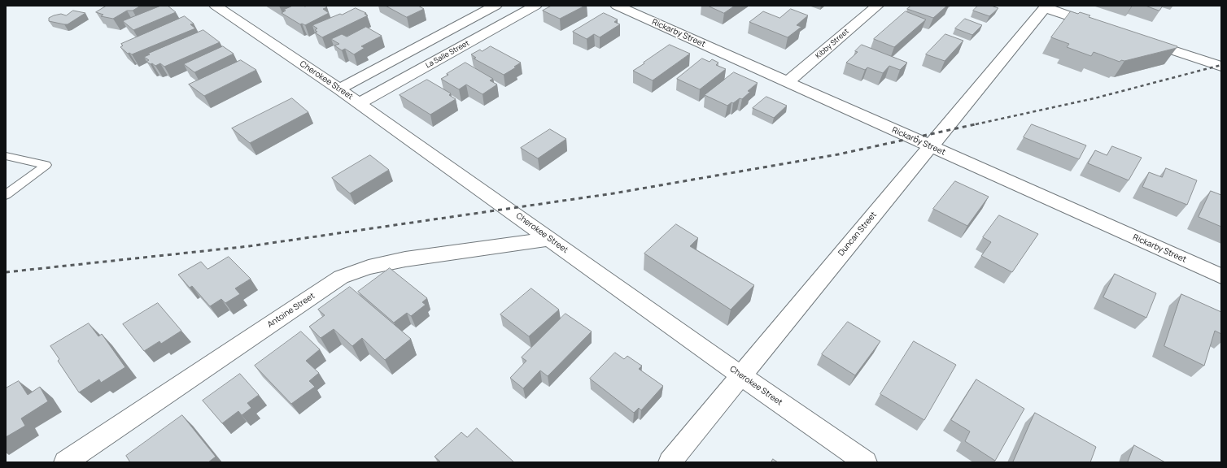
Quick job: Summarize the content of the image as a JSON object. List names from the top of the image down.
{
  "streets": {
    "street": [
      "Rickarby Street",
      "Kibby Street",
      "La Salle Street",
      "Cherokee Street",
      "Duncan Street",
      "Antoine Street"
    ]
  },
  "crossings": [
    ["Rickarby Street", "Kibby Street"],
    ["Rickarby Street", "Duncan Street"],
    ["La Salle Street", "Cherokee Street"],
    ["Cherokee Street", "Duncan Street"],
    ["Cherokee Street", "Antoine Street"]
  ]
}
